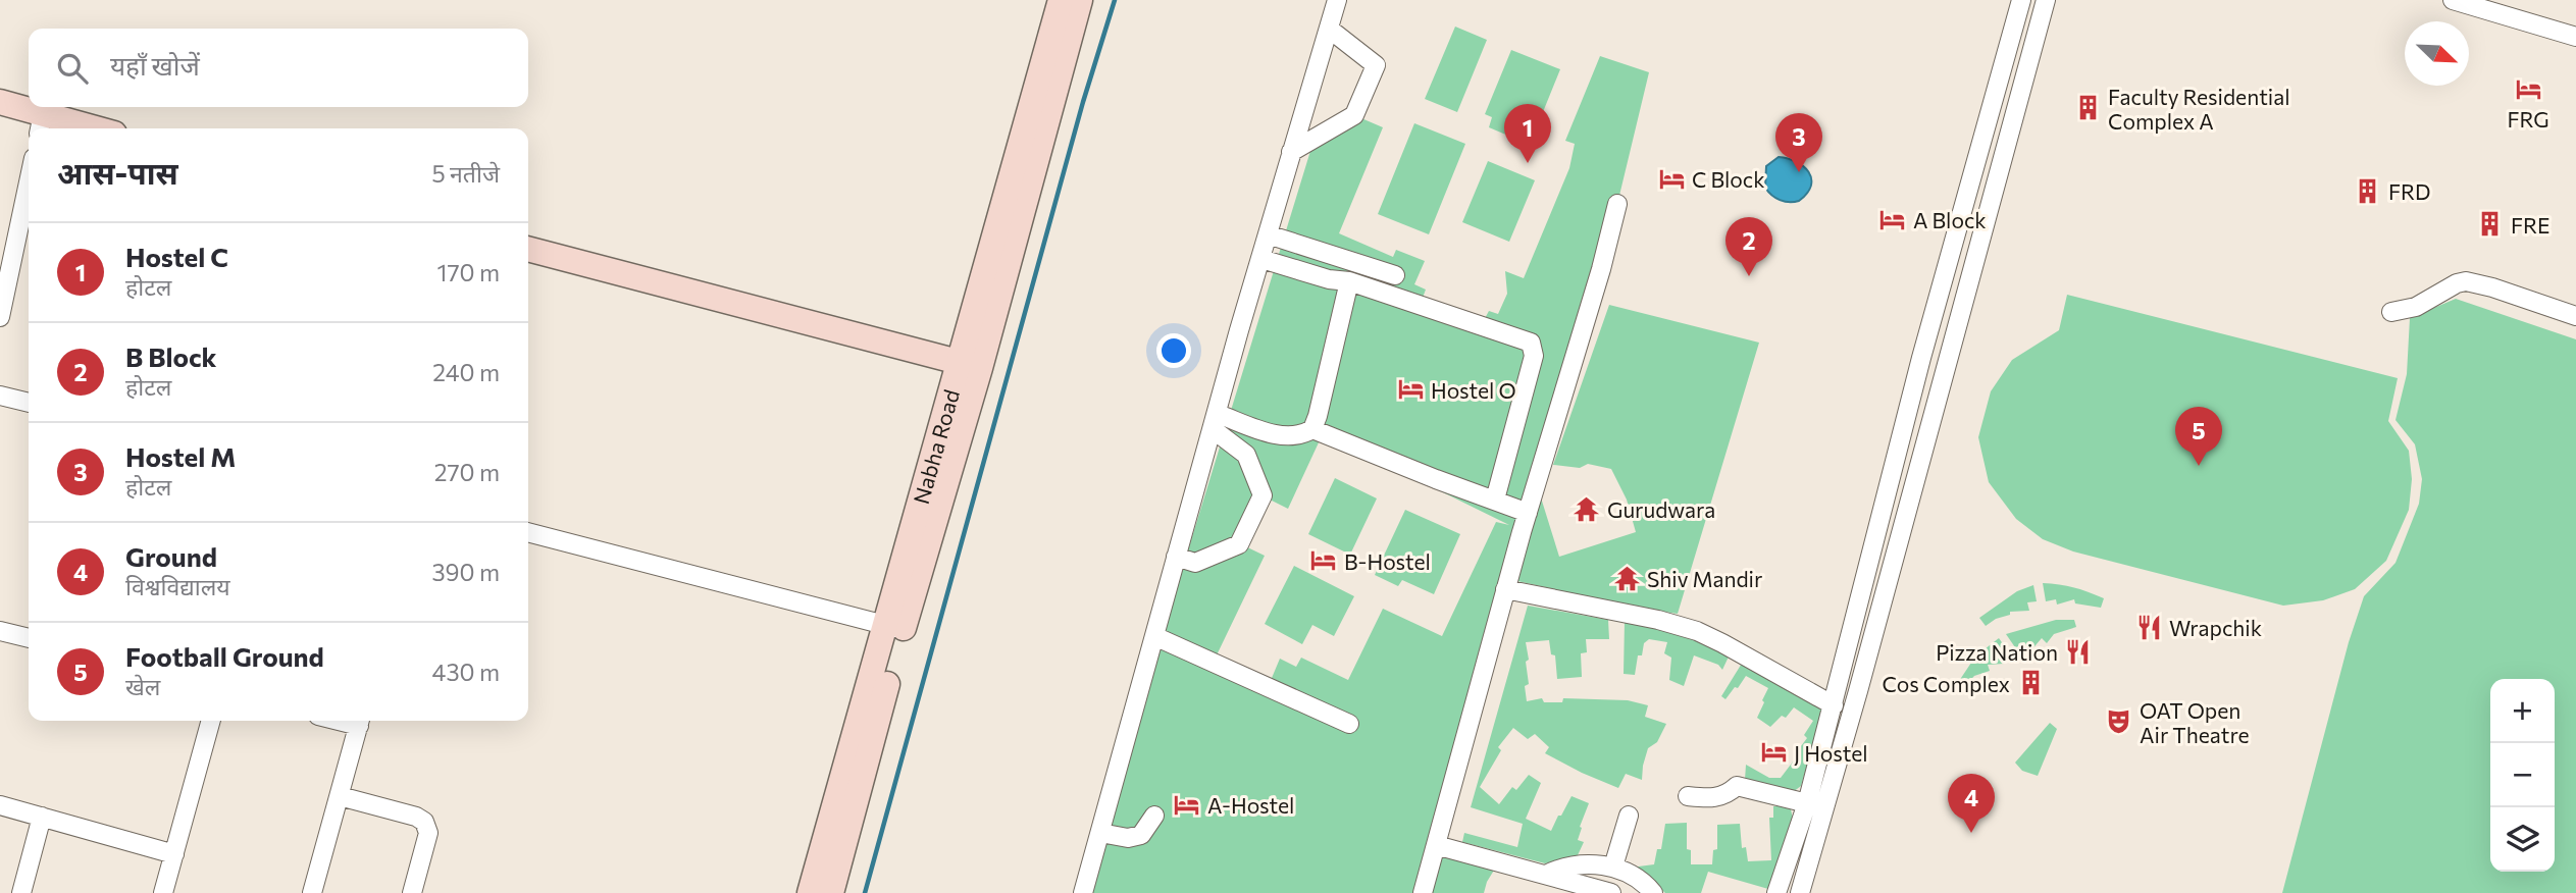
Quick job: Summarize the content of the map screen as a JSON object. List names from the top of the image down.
{
  "streets": {
    "main road": ["Nabha Road"]
  },
  "places": {
    "hotel": [
      "FRG",
      "C Block",
      "A Block",
      "Hostel O",
      "B-Hostel",
      "J Hostel",
      "A-Hostel"
    ],
    "building": [
      "Faculty Residential Complex A",
      "FRD",
      "FRE",
      "Cos Complex"
    ],
    "temple": ["Gurudwara", "Shiv Mandir"],
    "restaurant": ["Wrapchik", "Pizza Nation"],
    "theatre": ["OAT Open Air Theatre"]
  },
  "north": "bottom right",
  "page": {
    "search": "यहाँ खोजें",
    "pins": [
      "1",
      "3",
      "2",
      "5",
      "4"
    ],
    "heading": ["आस-पास", "5 नतीजे"],
    "list": [
      {
        "mark": "1",
        "name": "Hostel C",
        "note": "होटल",
        "value": "170 m"
      },
      {
        "mark": "2",
        "name": "B Block",
        "note": "होटल",
        "value": "240 m"
      },
      {
        "mark": "3",
        "name": "Hostel M",
        "note": "होटल",
        "value": "270 m"
      },
      {
        "mark": "4",
        "name": "Ground",
        "note": "विश्वविद्यालय",
        "value": "390 m"
      },
      {
        "mark": "5",
        "name": "Football Ground",
        "note": "खेल",
        "value": "430 m"
      }
    ],
    "map_buttons": ["+", "−"]
  }
}
